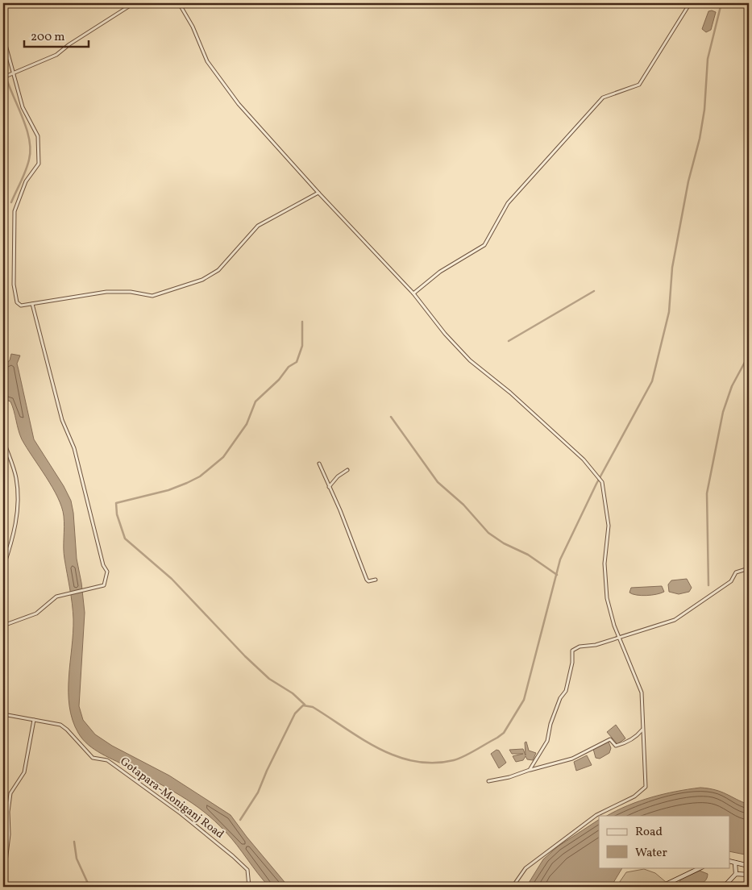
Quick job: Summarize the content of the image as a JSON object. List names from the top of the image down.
{
  "streets": {
    "street": ["Gotapara-Moniganj Road"]
  },
  "legend": ["Road", "Water"],
  "scale_bar": "200 m"
}
